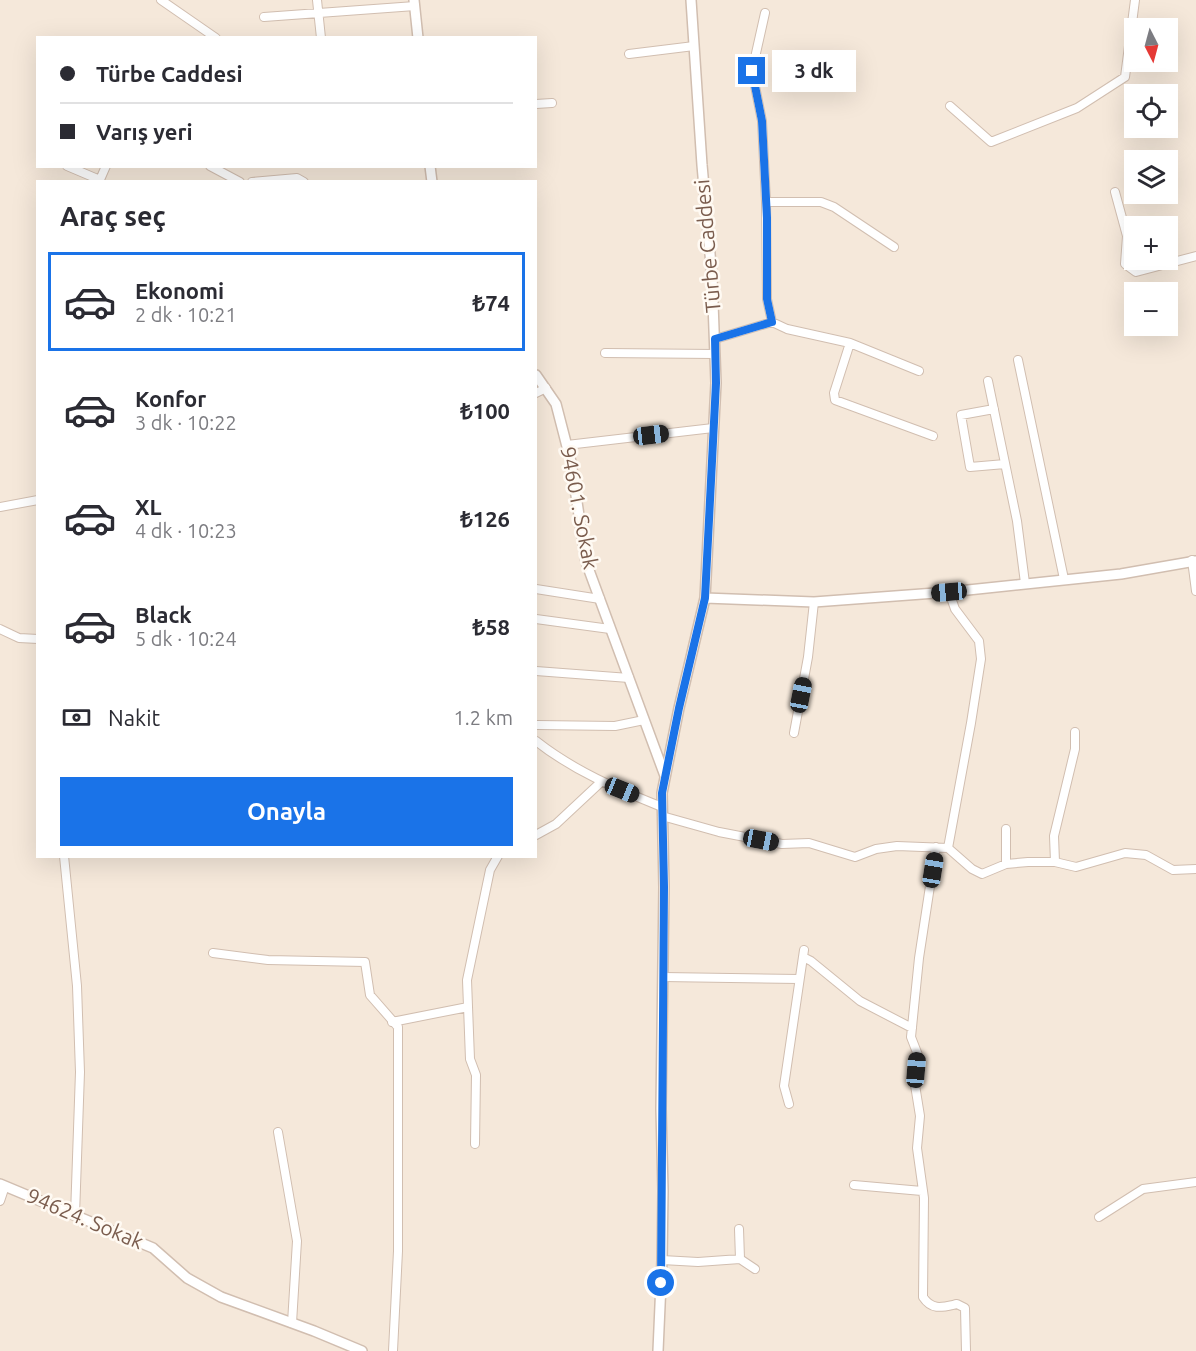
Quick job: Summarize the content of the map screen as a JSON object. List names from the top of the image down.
{
  "streets": {
    "street": ["Türbe Caddesi", "94601. Sokak", "94624. Sokak"]
  },
  "crossings": [
    ["Türbe Caddesi", "94601. Sokak"]
  ],
  "north": "bottom",
  "page": {
    "map_buttons": ["+", "−"],
    "banner": ["Türbe Caddesi", "Varış yeri"],
    "bubble": "3 dk",
    "heading": "Araç seç",
    "list": [
      {
        "name": "Ekonomi",
        "note": "2 dk · 10:21",
        "value": "₺74"
      },
      {
        "name": "Konfor",
        "note": "3 dk · 10:22",
        "value": "₺100"
      },
      {
        "name": "XL",
        "note": "4 dk · 10:23",
        "value": "₺126"
      },
      {
        "name": "Black",
        "note": "5 dk · 10:24",
        "value": "₺58"
      }
    ],
    "pay": ["Nakit", "1.2 km"],
    "buttons": "Onayla"
  }
}
